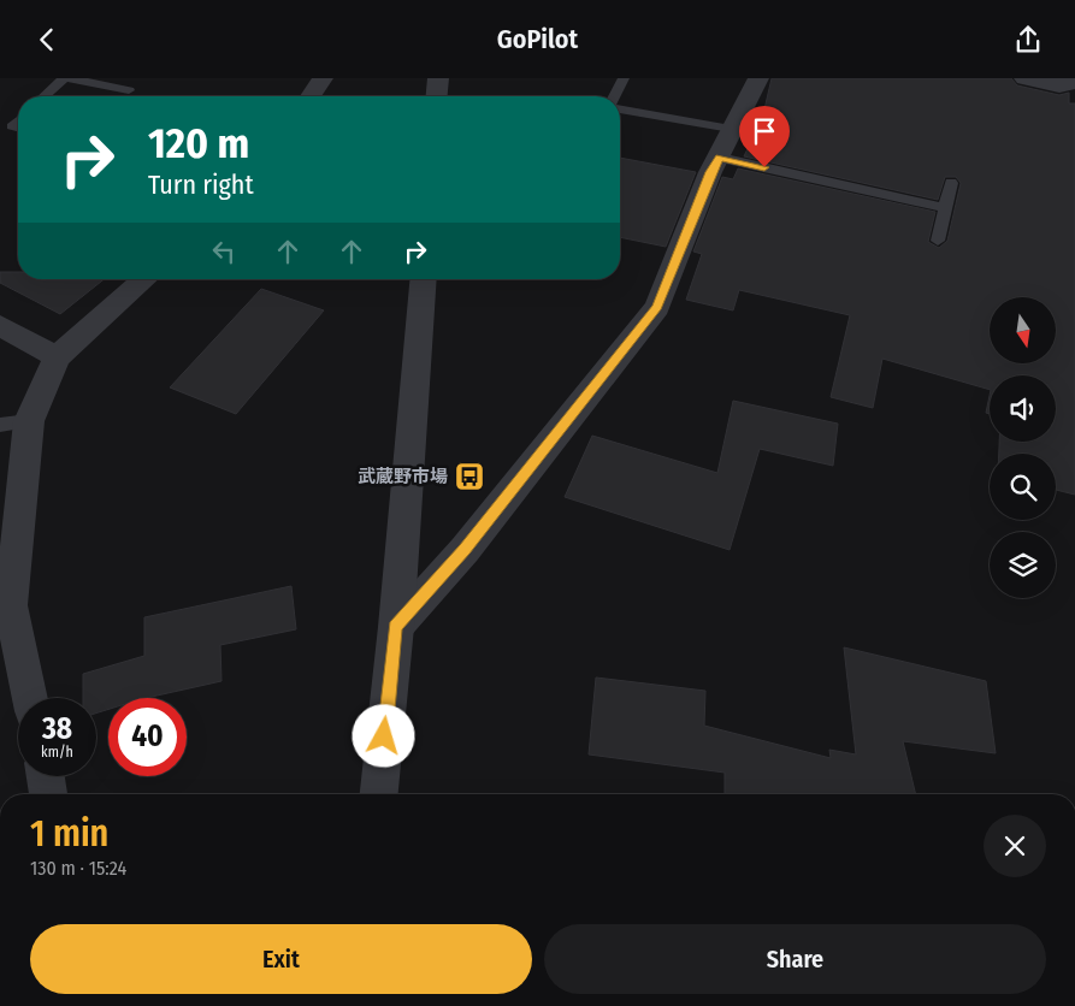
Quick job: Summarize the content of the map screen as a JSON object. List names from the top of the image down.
{
  "places": {
    "bus stop": ["武蔵野市場"]
  },
  "north": "bottom",
  "page": {
    "header": "GoPilot",
    "turn": ["120 m", "Turn right"],
    "speed": "38 km/h",
    "limit": "40",
    "heading": ["1 min", "130 m · 15:24"],
    "buttons": ["Exit", "Share"]
  }
}
